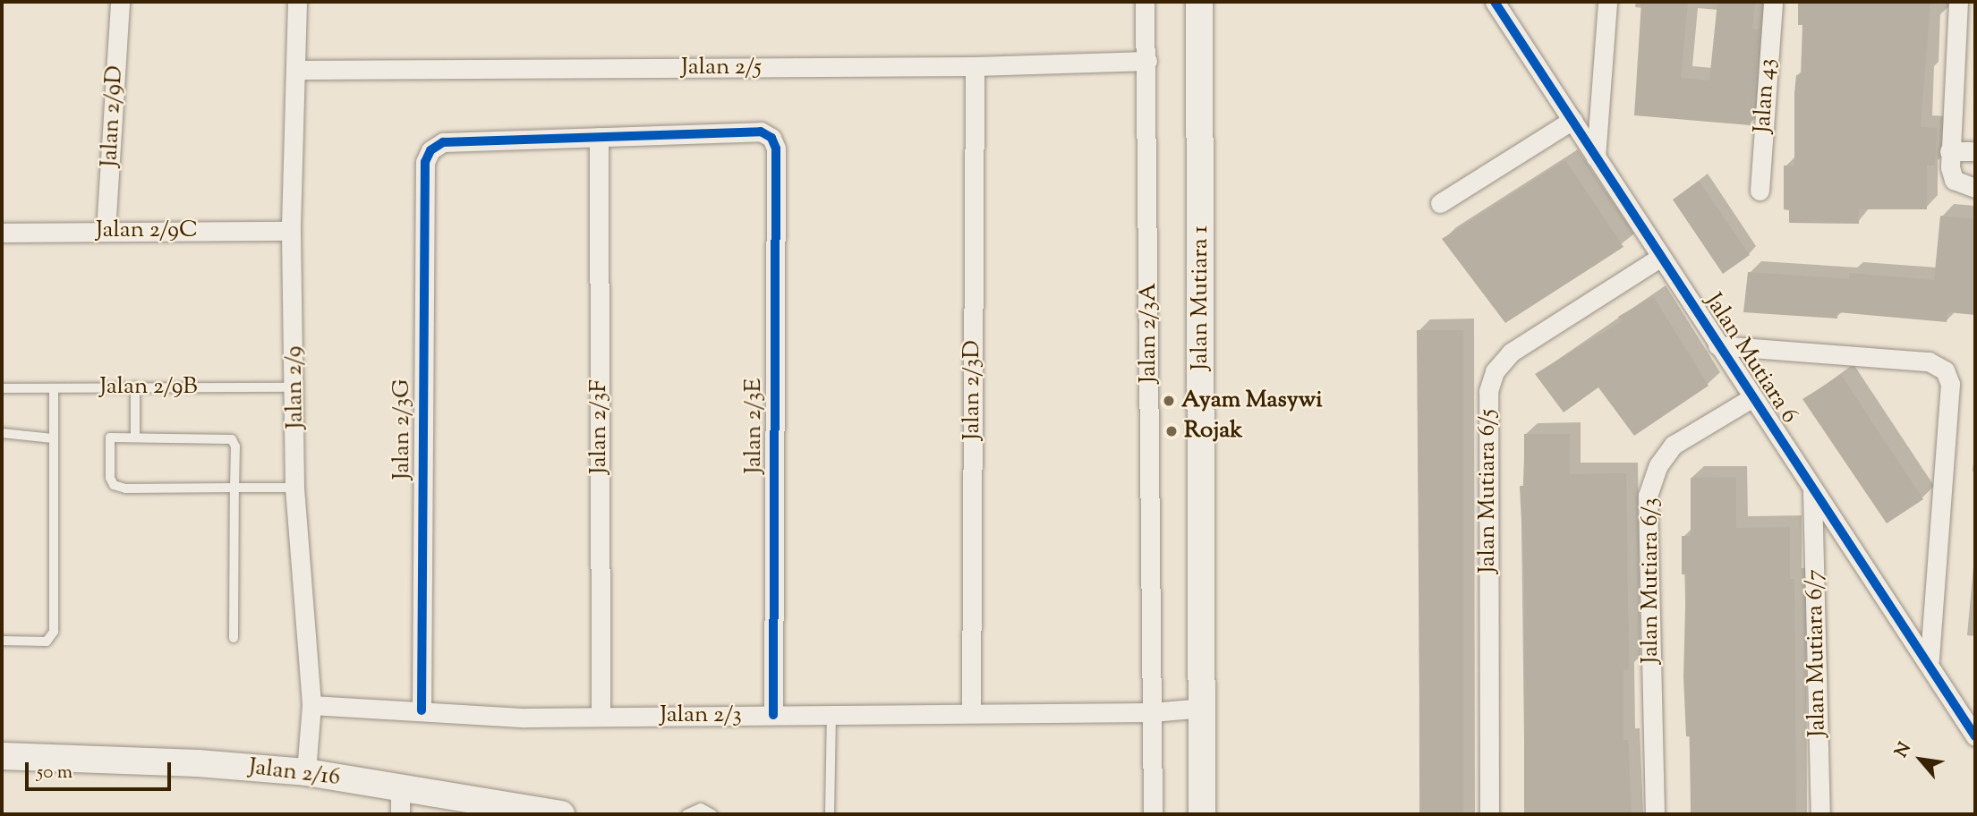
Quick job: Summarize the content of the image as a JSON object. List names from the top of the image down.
{
  "streets": {
    "street": [
      "Jalan 2/5",
      "Jalan 43",
      "Jalan 2/9D",
      "Jalan 2/9C",
      "Jalan Mutiara 1",
      "Jalan 2/3A",
      "Jalan Mutiara 6",
      "Jalan 2/9",
      "Jalan 2/3D",
      "Jalan 2/3E",
      "Jalan 2/3F",
      "Jalan 2/3G",
      "Jalan Mutiara 6/5",
      "Jalan Mutiara 6/3",
      "Jalan Mutiara 6/7",
      "Jalan 2/3",
      "Jalan 2/16"
    ],
    "lane": ["Jalan 2/9B"]
  },
  "crossings": [
    ["Jalan 2/5", "Jalan 2/3A"],
    ["Jalan 2/5", "Jalan 2/9"],
    ["Jalan 2/5", "Jalan 2/3D"],
    ["Jalan 2/9D", "Jalan 2/9C"],
    ["Jalan 2/9C", "Jalan 2/9"],
    ["Jalan Mutiara 1", "Jalan 2/3"],
    ["Jalan 2/3A", "Jalan 2/3"],
    ["Jalan Mutiara 6", "Jalan Mutiara 6/5"],
    ["Jalan Mutiara 6", "Jalan Mutiara 6/3"],
    ["Jalan Mutiara 6", "Jalan Mutiara 6/7"],
    ["Jalan 2/9B", "Jalan 2/9"],
    ["Jalan 2/9", "Jalan 2/3"],
    ["Jalan 2/9", "Jalan 2/16"],
    ["Jalan 2/3D", "Jalan 2/3"],
    ["Jalan 2/3E", "Jalan 2/3F"],
    ["Jalan 2/3E", "Jalan 2/3G"],
    ["Jalan 2/3E", "Jalan 2/3"],
    ["Jalan 2/3F", "Jalan 2/3G"],
    ["Jalan 2/3F", "Jalan 2/3"],
    ["Jalan 2/3G", "Jalan 2/3"]
  ],
  "places": ["Ayam Masywi", "Rojak"],
  "scale_bar": "50 m",
  "north": "top left"
}
